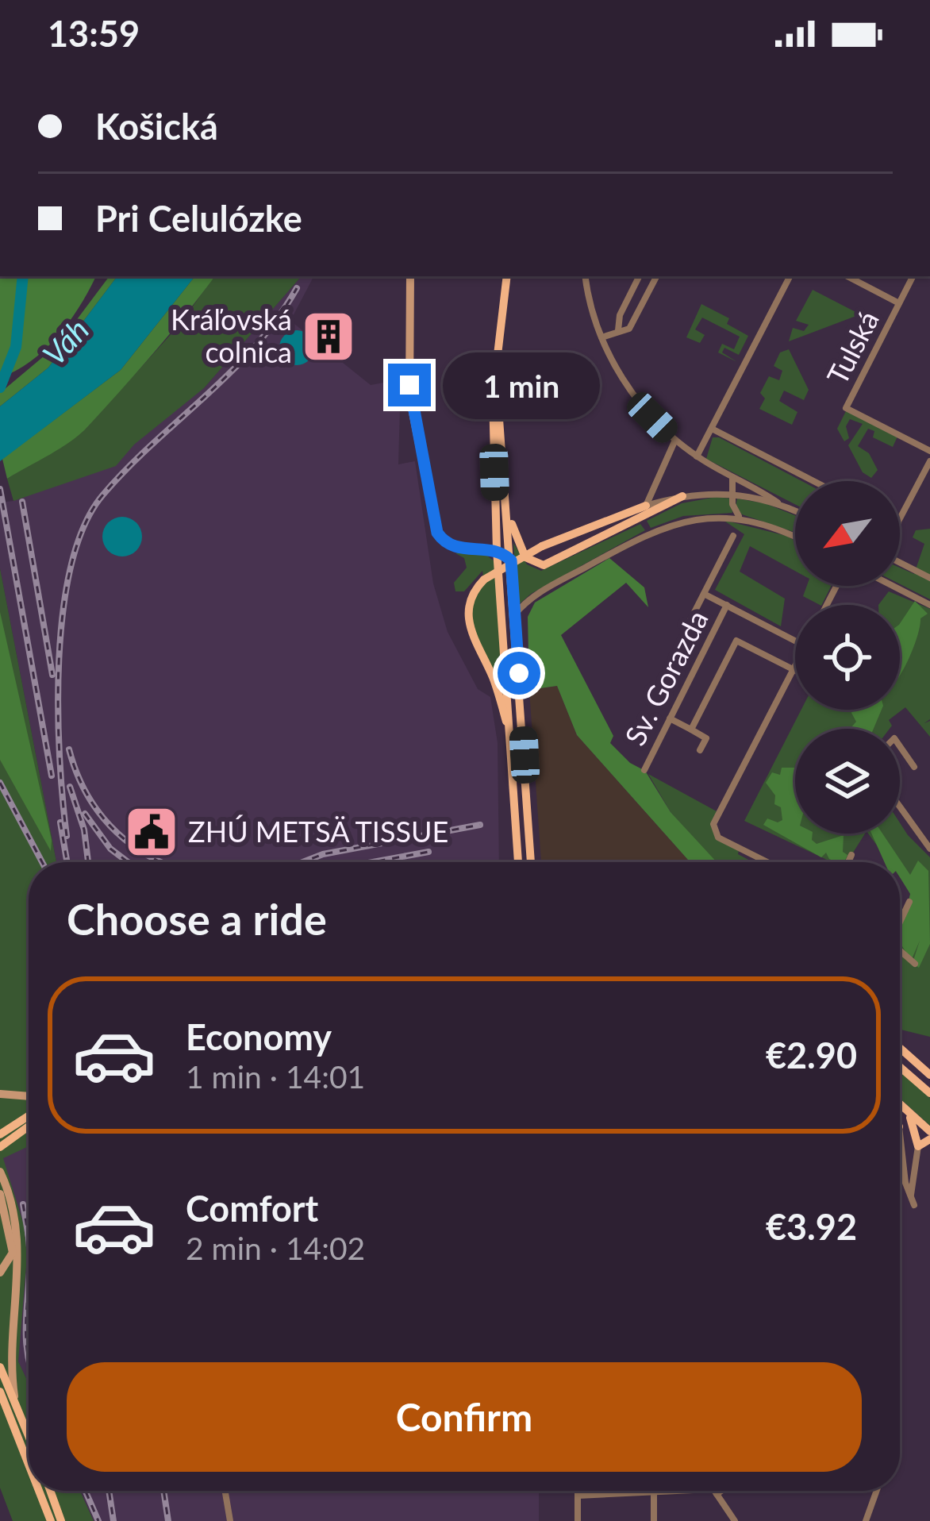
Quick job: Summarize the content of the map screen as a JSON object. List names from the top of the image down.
{
  "streets": {
    "street": ["Tulská", "Sv. Gorazda"]
  },
  "water": ["Váh"],
  "places": {
    "building": ["Kráľovská colnica"],
    "public building": ["ZHÚ METSÄ TISSUE"]
  },
  "north": "bottom left",
  "page": {
    "status": "13:59",
    "banner": ["Košická", "Pri Celulózke"],
    "bubble": "1 min",
    "heading": "Choose a ride",
    "list": [
      {
        "name": "Economy",
        "note": "1 min · 14:01",
        "value": "€2.90"
      },
      {
        "name": "Comfort",
        "note": "2 min · 14:02",
        "value": "€3.92"
      }
    ],
    "buttons": "Confirm"
  }
}
